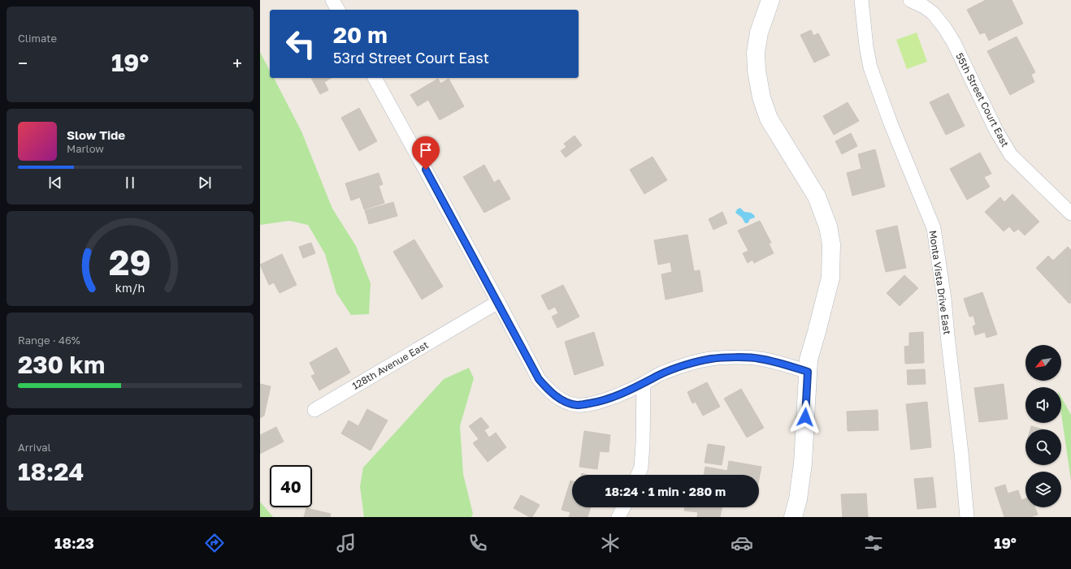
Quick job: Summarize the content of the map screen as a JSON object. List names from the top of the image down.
{
  "streets": {
    "street": ["55th Street Court East", "Monta Vista Drive East", "128th Avenue East"]
  },
  "north": "bottom left",
  "page": {
    "tile": [
      "Climate",
      ["Range · 46%", "230 km"],
      ["Arrival", "18:24"]
    ],
    "turn": ["20 m", "53rd Street Court East"],
    "heat": ["−", "19°", "+"],
    "song": ["Slow Tide", "Marlow"],
    "limit": "40",
    "trip": "18:24 · 1 min · 280 m",
    "tabs": ["18:23", "19°"],
    "gauge": ["29", "km/h"]
  }
}
